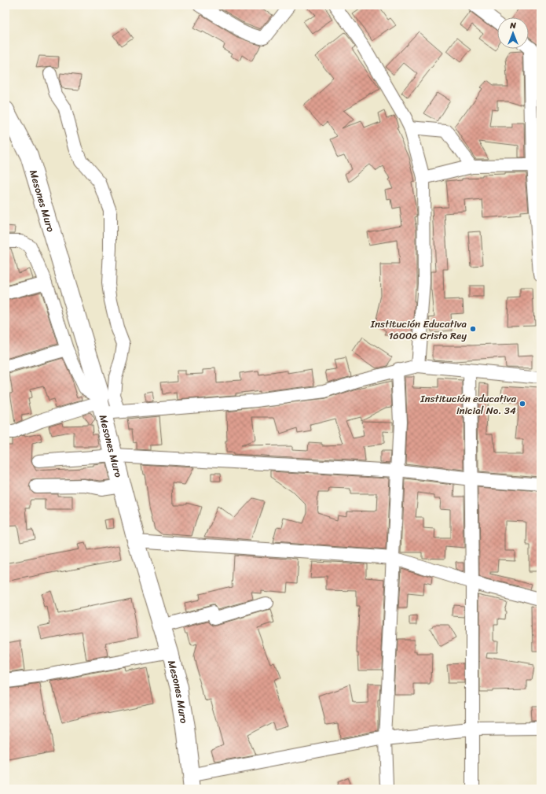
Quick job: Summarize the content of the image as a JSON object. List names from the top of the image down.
{
  "streets": {
    "highway": ["Mesones Muro"]
  },
  "places": ["Institución Educativa 16006 Cristo Rey", "Institución educativa inicial No. 34"],
  "north": "top"
}
